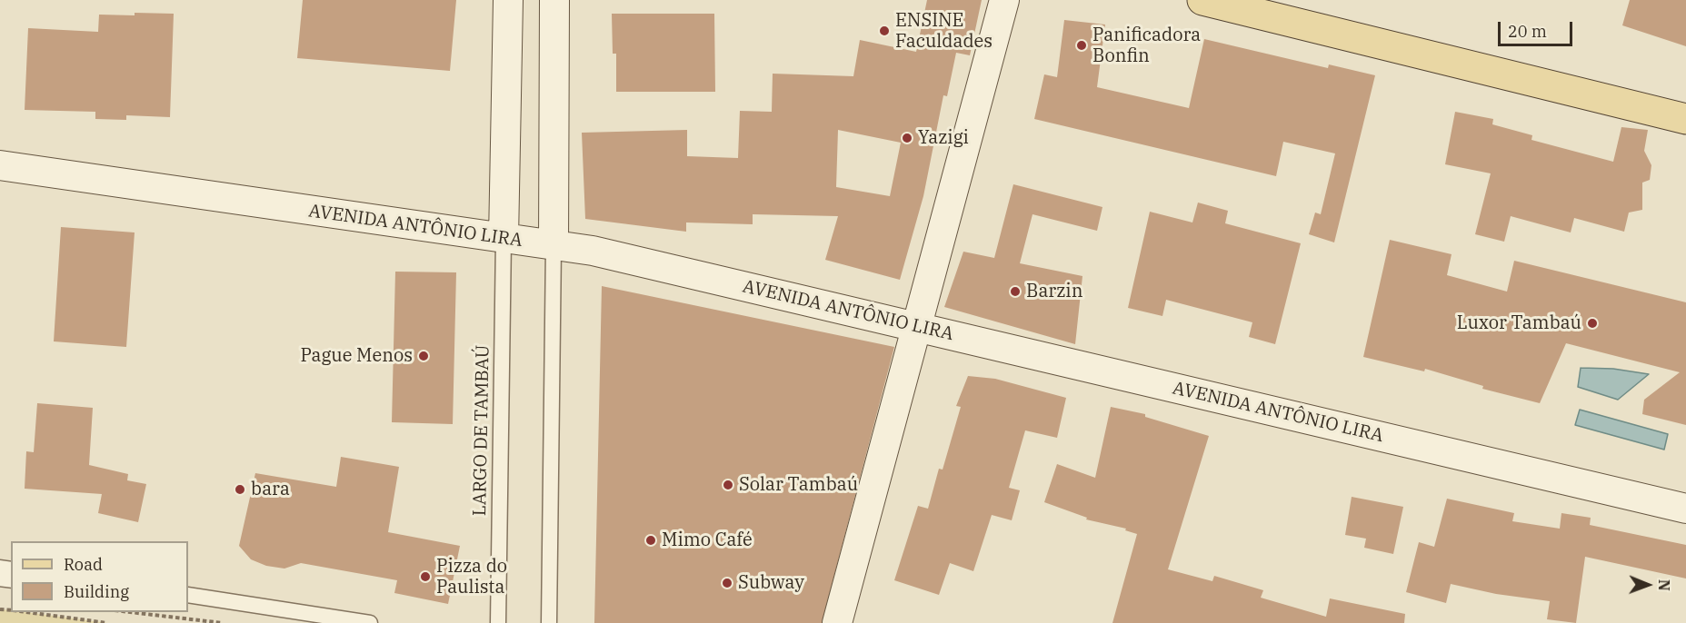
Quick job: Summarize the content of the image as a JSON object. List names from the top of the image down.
{
  "streets": {
    "main road": ["AVENIDA ANTÔNIO LIRA"],
    "street": ["LARGO DE TAMBAÚ"]
  },
  "crossings": [
    ["AVENIDA ANTÔNIO LIRA", "LARGO DE TAMBAÚ"]
  ],
  "places": [
    "ENSINE Faculdades",
    "Panificadora Bonfin",
    "Yazigi",
    "Barzin",
    "Luxor Tambaú",
    "Pague Menos",
    "Solar Tambaú",
    "bara",
    "Mimo Café",
    "Pizza do Paulista",
    "Subway"
  ],
  "legend": ["Road", "Building"],
  "scale_bar": "20 m",
  "north": "right"
}
